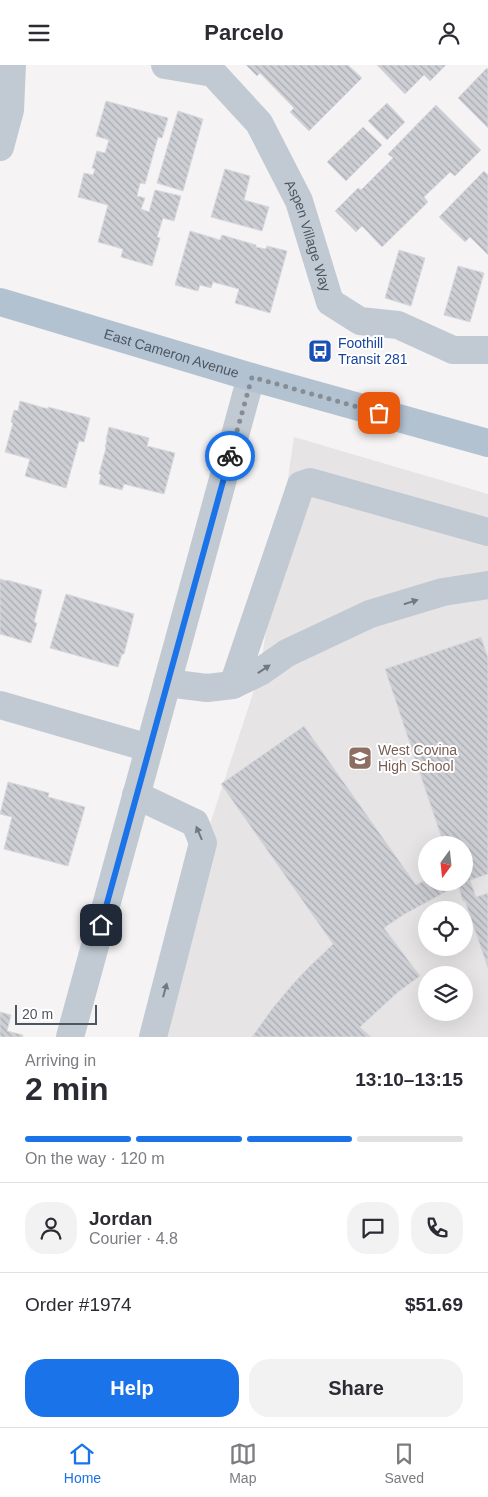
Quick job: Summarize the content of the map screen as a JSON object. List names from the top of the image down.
{
  "streets": {
    "main road": ["East Cameron Avenue"],
    "street": ["Aspen Village Way"]
  },
  "places": {
    "bus stop": ["Foothill Transit 281"],
    "school or university": ["West Covina High School"]
  },
  "scale_bar": "20 m",
  "north": "bottom",
  "page": {
    "header": "Parcelo",
    "scale": "20 m",
    "heading": ["2 min", "Arriving in", "13:10–13:15"],
    "panel": [
      "Jordan",
      "Courier · 4.8",
      "Order #1974",
      "$51.69"
    ],
    "bar": "On the way · 120 m",
    "buttons": ["Help", "Share"],
    "tabs": ["Home", "Map", "Saved"]
  }
}
